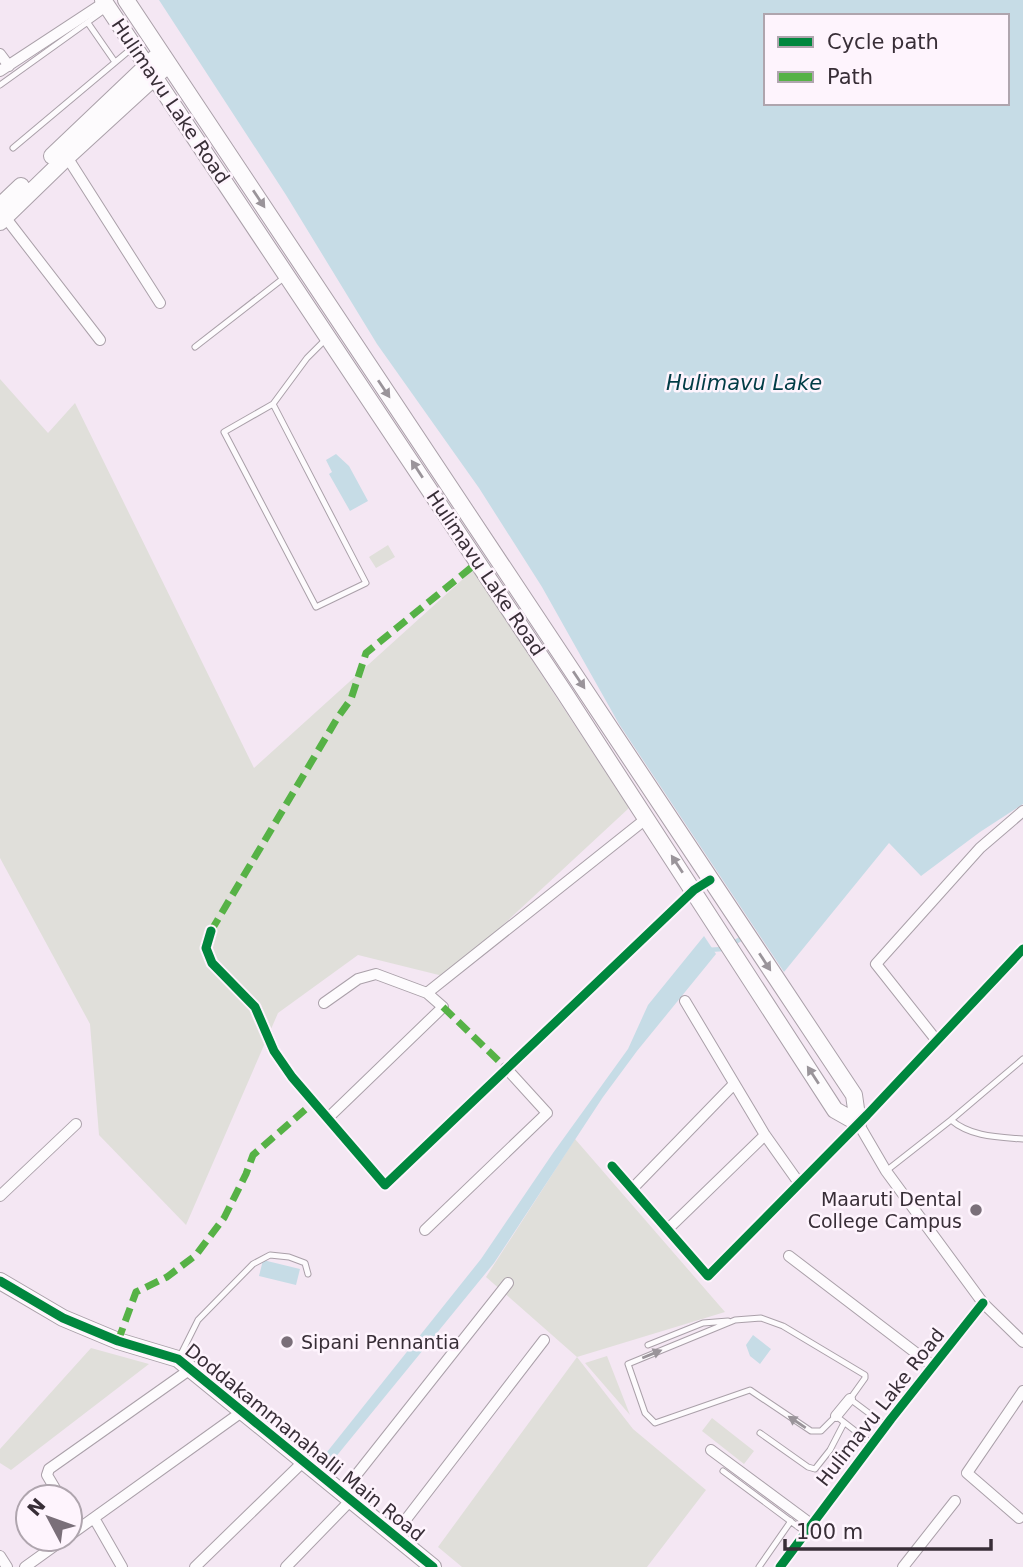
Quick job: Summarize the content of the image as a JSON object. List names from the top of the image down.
{
  "streets": {
    "main road": ["Hulimavu Lake Road", "Doddakammanahalli Main Road"]
  },
  "water": ["Hulimavu Lake"],
  "places": ["Maaruti Dental College Campus", "Sipani Pennantia"],
  "legend": ["Cycle path", "Path"],
  "scale_bar": "100 m",
  "north": "top left"
}
